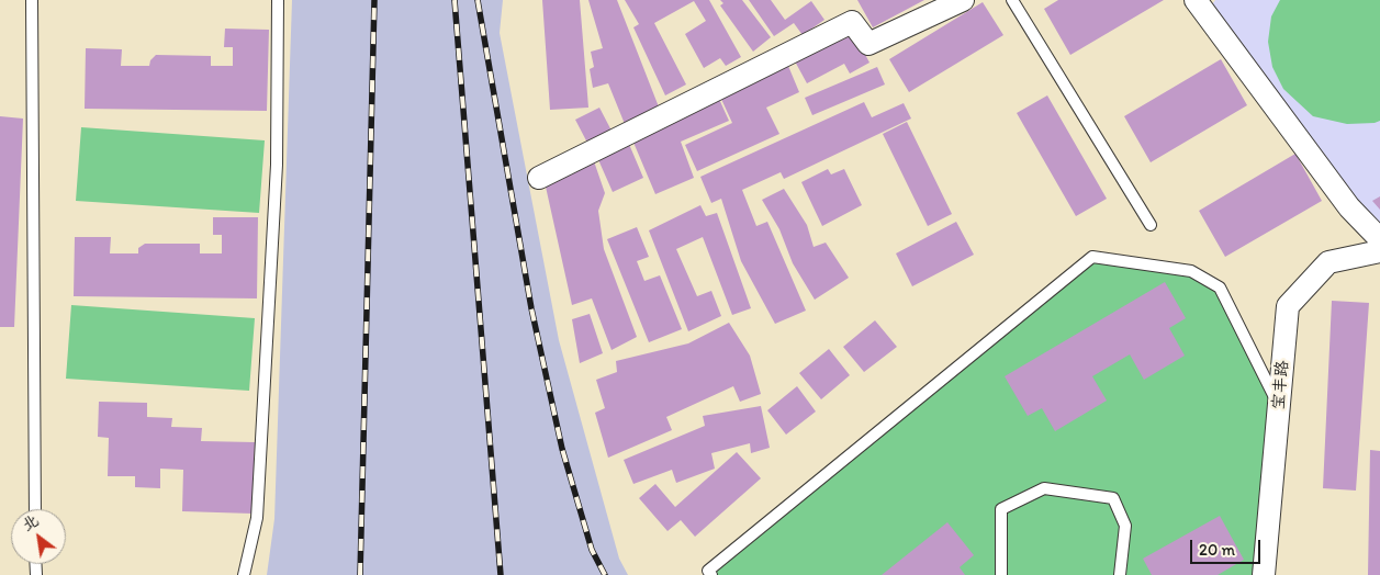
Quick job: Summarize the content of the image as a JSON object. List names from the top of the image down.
{
  "streets": {
    "street": ["宝丰路"]
  },
  "scale_bar": "20 m",
  "north": "top left"
}
